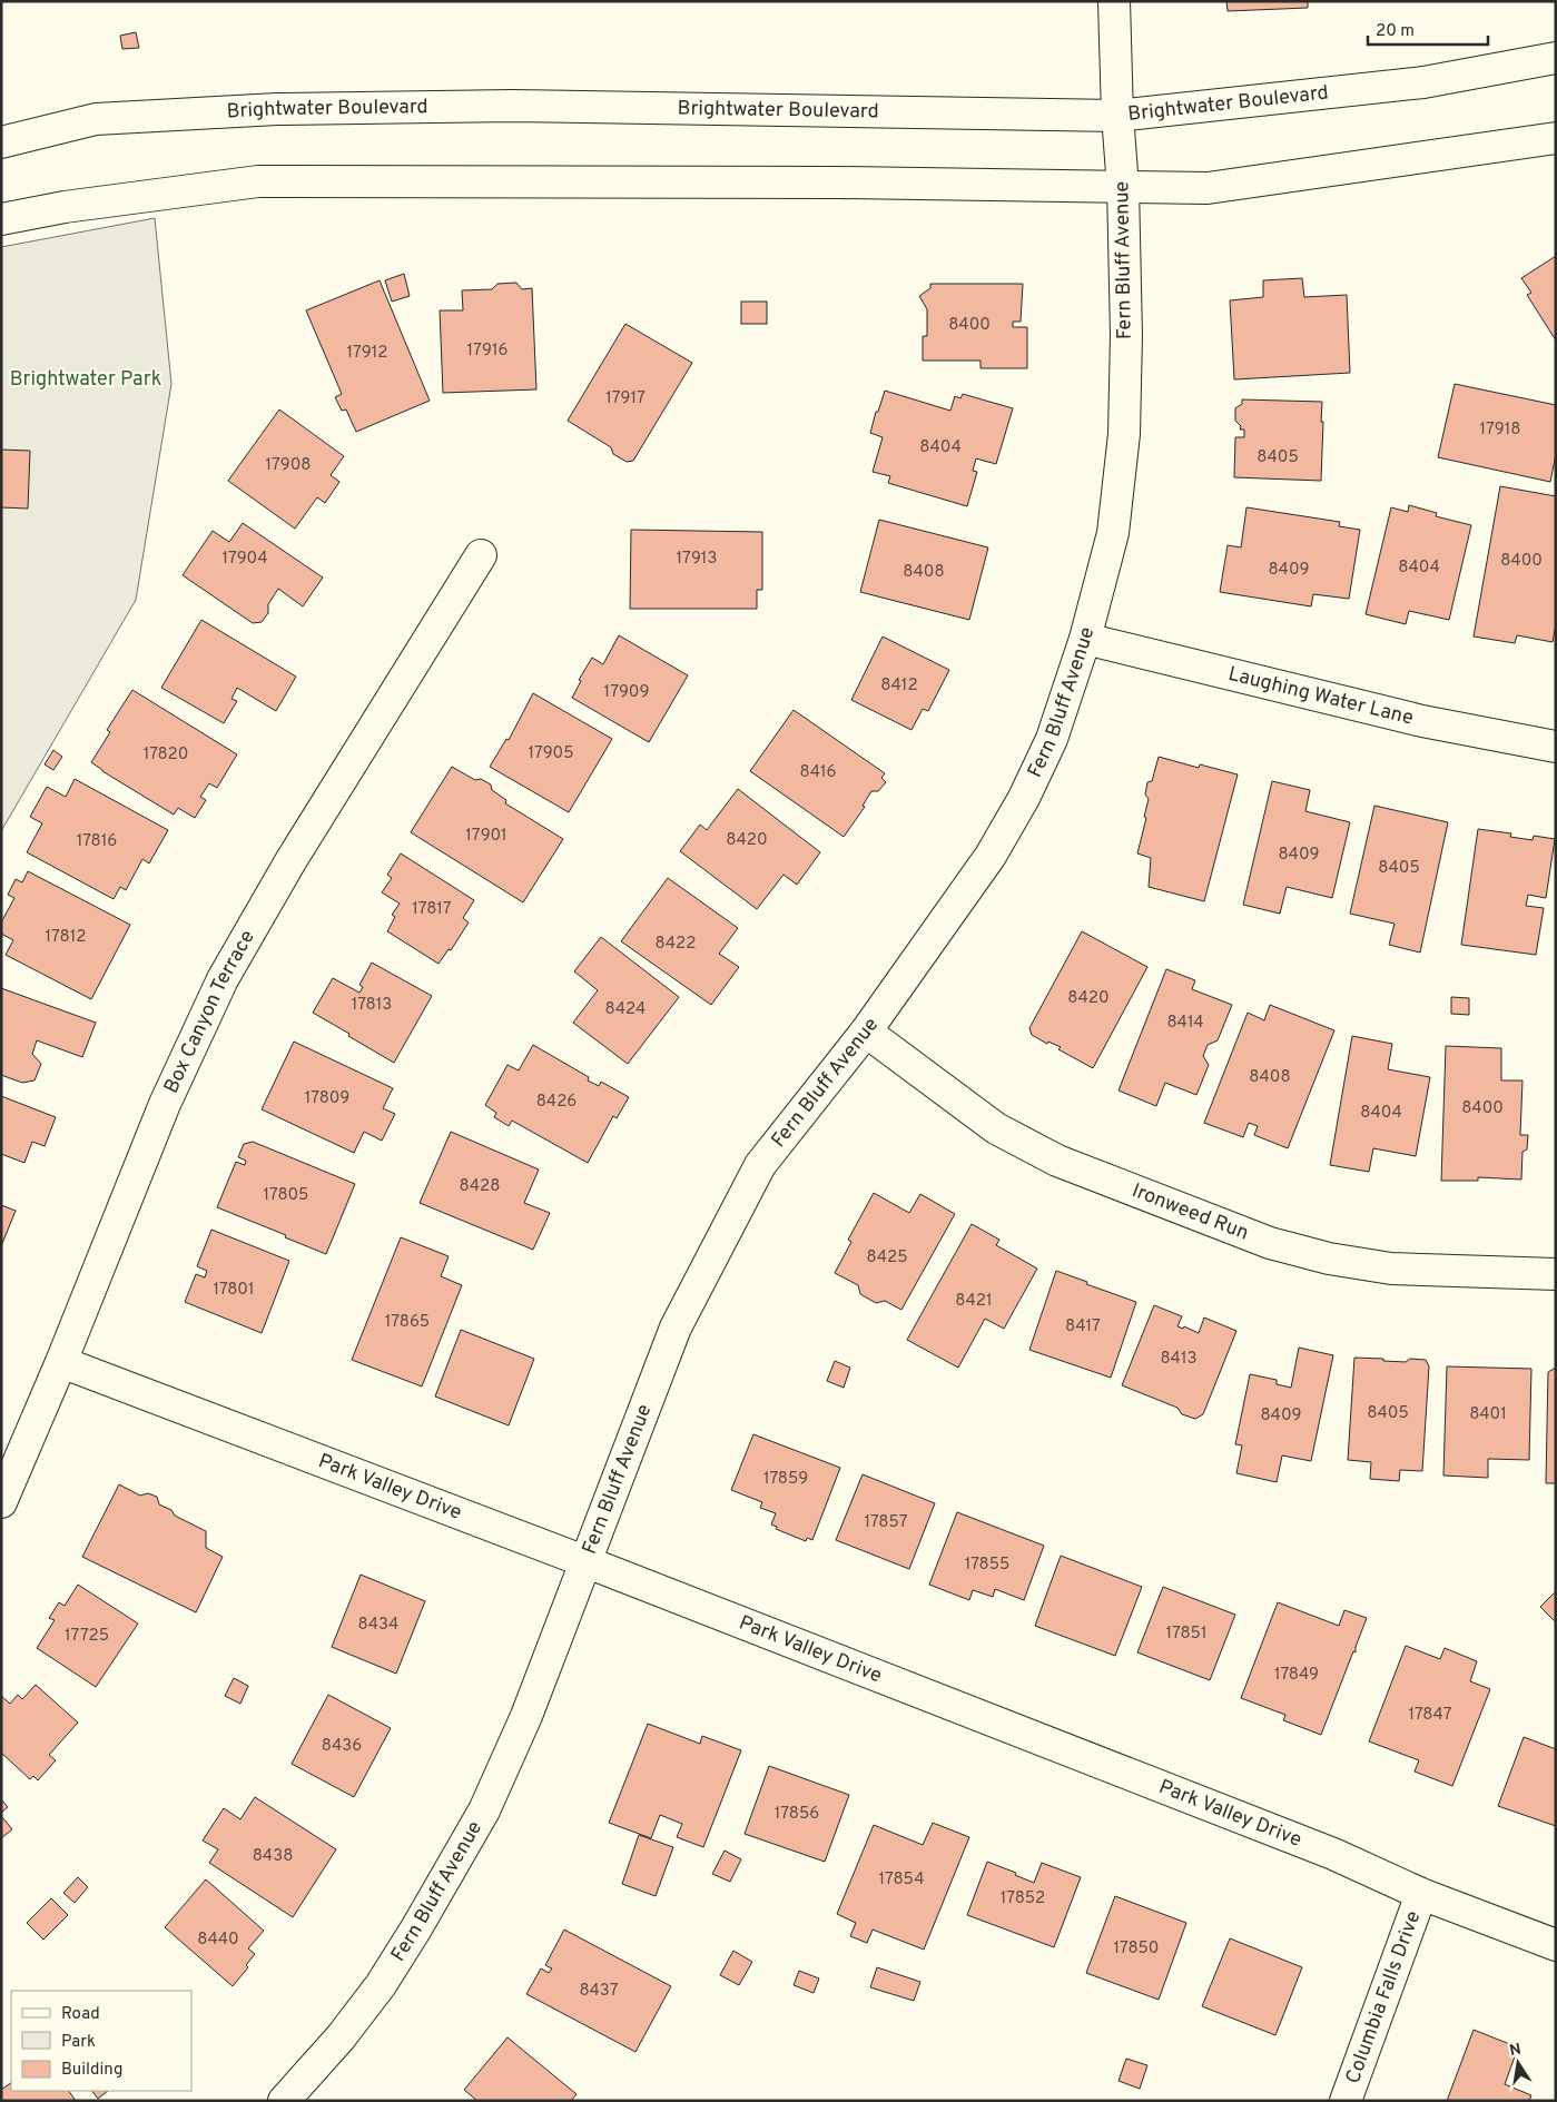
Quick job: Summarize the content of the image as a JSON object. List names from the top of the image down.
{
  "streets": {
    "street": [
      "Brightwater Boulevard",
      "Fern Bluff Avenue",
      "Laughing Water Lane",
      "Box Canyon Terrace",
      "Ironweed Run",
      "Park Valley Drive",
      "Columbia Falls Drive"
    ]
  },
  "crossings": [
    ["Brightwater Boulevard", "Fern Bluff Avenue"],
    ["Fern Bluff Avenue", "Laughing Water Lane"],
    ["Fern Bluff Avenue", "Ironweed Run"],
    ["Fern Bluff Avenue", "Park Valley Drive"],
    ["Box Canyon Terrace", "Park Valley Drive"],
    ["Park Valley Drive", "Columbia Falls Drive"]
  ],
  "parks": ["Brightwater Park"],
  "house_numbers": [
    "8400",
    "17916",
    "17912",
    "17917",
    "17918",
    "8404",
    "8405",
    "17908",
    "17904",
    "17913",
    "8400",
    "8404",
    "8409",
    "8408",
    "8412",
    "17909",
    "17905",
    "17820",
    "8416",
    "17901",
    "8420",
    "17816",
    "8409",
    "8405",
    "17817",
    "17812",
    "8422",
    "8420",
    "17813",
    "8424",
    "8414",
    "8408",
    "17809",
    "8426",
    "8400",
    "8404",
    "8428",
    "17805",
    "8425",
    "17801",
    "8421",
    "17865",
    "8417",
    "8413",
    "8405",
    "8401",
    "8409",
    "17859",
    "17857",
    "17855",
    "8434",
    "17851",
    "17725",
    "17849",
    "17847",
    "8436",
    "17856",
    "8438",
    "17854",
    "17852",
    "8440",
    "17850",
    "8437"
  ],
  "legend": ["Road", "Park", "Building"],
  "scale_bar": "20 m",
  "north": "top"
}
